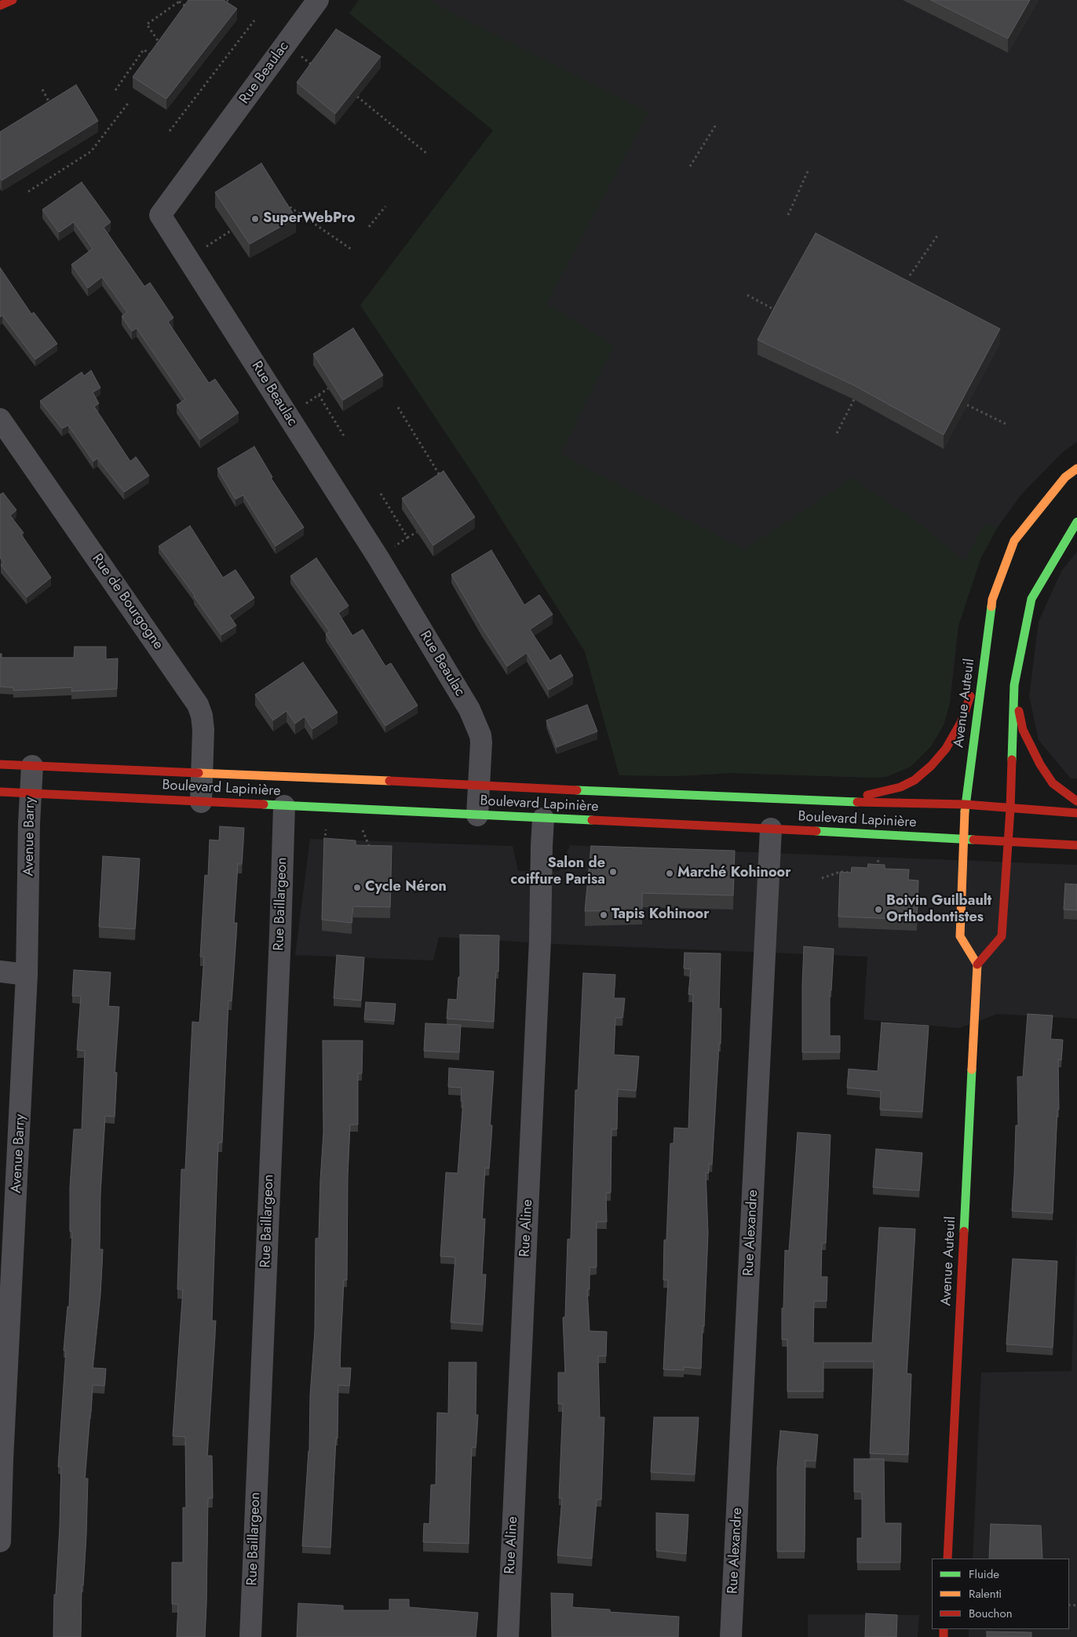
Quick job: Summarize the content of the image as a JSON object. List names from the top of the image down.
{
  "streets": {
    "main road": ["Avenue Auteuil", "Boulevard Lapinière"],
    "street": [
      "Rue Beaulac",
      "Rue de Bourgogne",
      "Avenue Barry",
      "Rue Baillargeon",
      "Rue Aline",
      "Rue Alexandre"
    ]
  },
  "crossings": [
    ["Rue Beaulac", "Boulevard Lapinière"],
    ["Rue de Bourgogne", "Boulevard Lapinière"],
    ["Avenue Auteuil", "Boulevard Lapinière"],
    ["Boulevard Lapinière", "Avenue Barry"],
    ["Boulevard Lapinière", "Rue Baillargeon"],
    ["Boulevard Lapinière", "Rue Aline"],
    ["Boulevard Lapinière", "Rue Alexandre"]
  ],
  "places": [
    "SuperWebPro",
    "Salon de coiffure Parisa",
    "Marché Kohinoor",
    "Cycle Néron",
    "Boivin Guilbault Orthodontistes",
    "Tapis Kohinoor"
  ],
  "legend": ["Fluide", "Ralenti", "Bouchon"]
}
